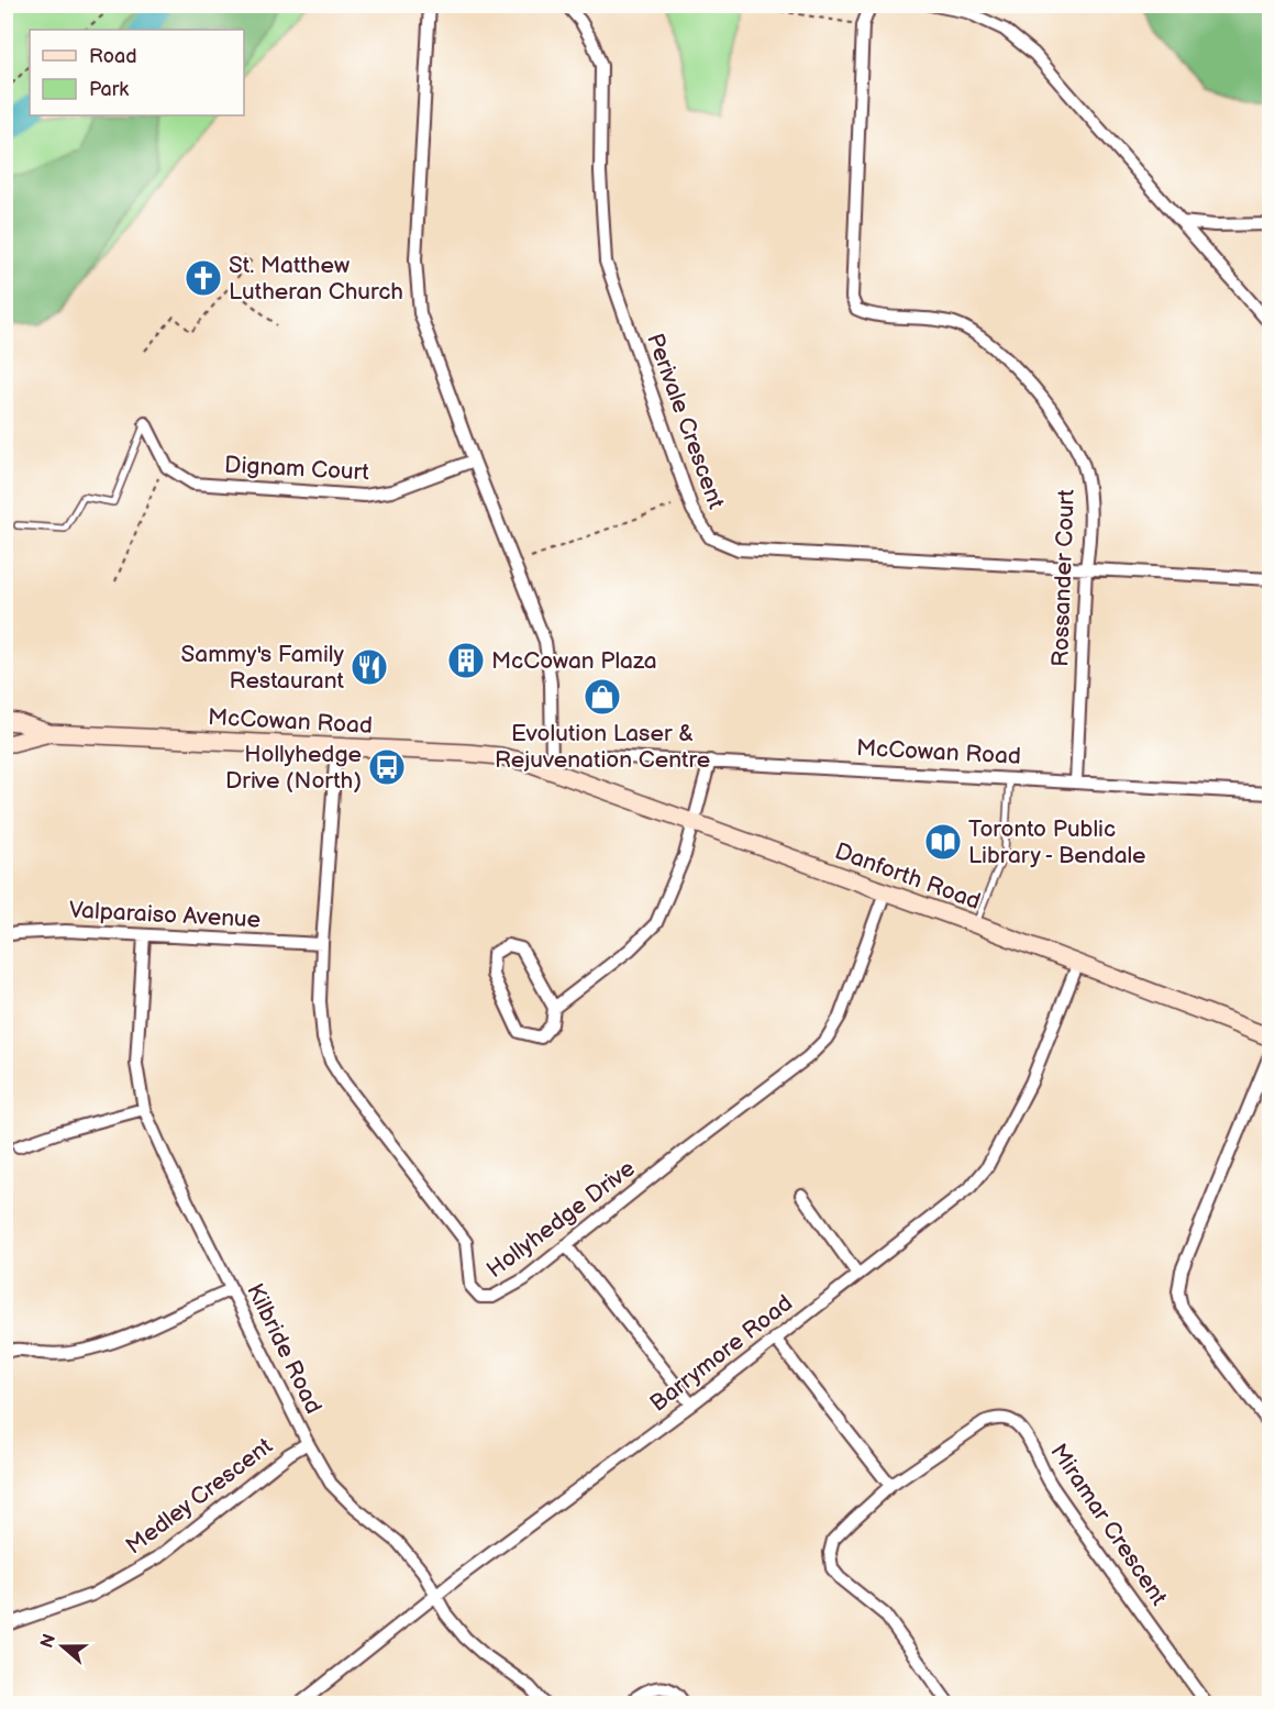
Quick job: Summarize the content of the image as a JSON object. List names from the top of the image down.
{
  "streets": {
    "main road": ["McCowan Road", "Danforth Road"],
    "street": [
      "Perivale Crescent",
      "Dignam Court",
      "Rossander Court",
      "Valparaiso Avenue",
      "Hollyhedge Drive",
      "Kilbride Road",
      "Barrymore Road",
      "Medley Crescent",
      "Miramar Crescent"
    ]
  },
  "crossings": [
    ["Perivale Crescent", "Rossander Court"],
    ["Rossander Court", "McCowan Road"],
    ["McCowan Road", "Danforth Road"],
    ["McCowan Road", "Hollyhedge Drive"],
    ["Danforth Road", "Hollyhedge Drive"],
    ["Danforth Road", "Barrymore Road"],
    ["Valparaiso Avenue", "Hollyhedge Drive"],
    ["Valparaiso Avenue", "Kilbride Road"],
    ["Kilbride Road", "Barrymore Road"],
    ["Kilbride Road", "Medley Crescent"]
  ],
  "places": {
    "church": ["St. Matthew Lutheran Church"],
    "building": ["McCowan Plaza"],
    "restaurant": ["Sammy's Family Restaurant"],
    "shop": ["Evolution Laser & Rejuvenation Centre"],
    "bus stop": ["Hollyhedge Drive (North)"],
    "library": ["Toronto Public Library - Bendale"]
  },
  "legend": ["Road", "Park"],
  "north": "left"
}
